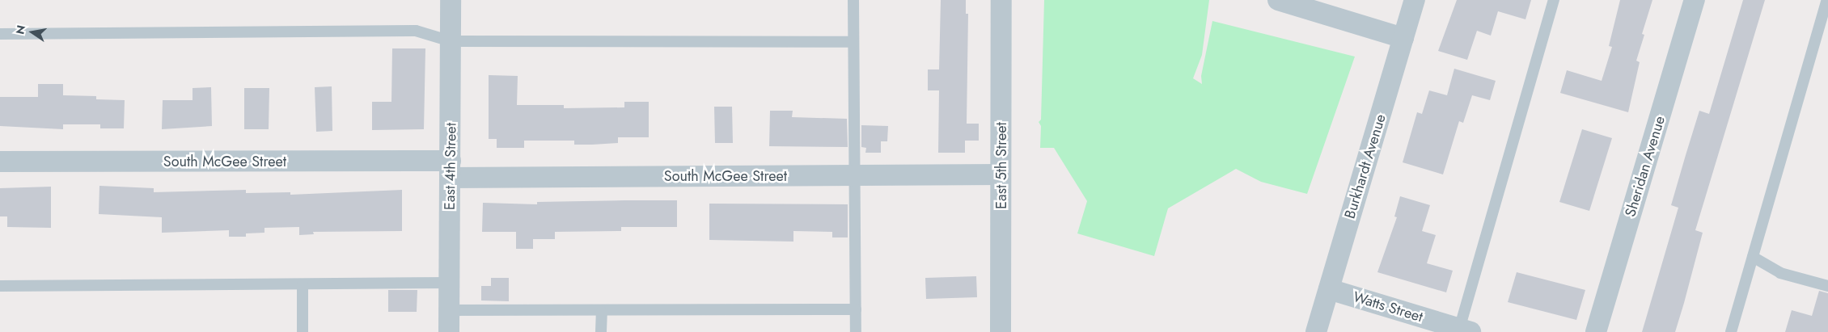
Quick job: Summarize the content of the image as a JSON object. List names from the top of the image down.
{
  "streets": {
    "street": [
      "South McGee Street",
      "East 5th Street",
      "East 4th Street",
      "Burkhardt Avenue",
      "Sheridan Avenue",
      "Watts Street"
    ]
  },
  "crossings": [
    ["South McGee Street", "East 5th Street"],
    ["South McGee Street", "East 4th Street"],
    ["Burkhardt Avenue", "Watts Street"]
  ],
  "north": "left"
}
